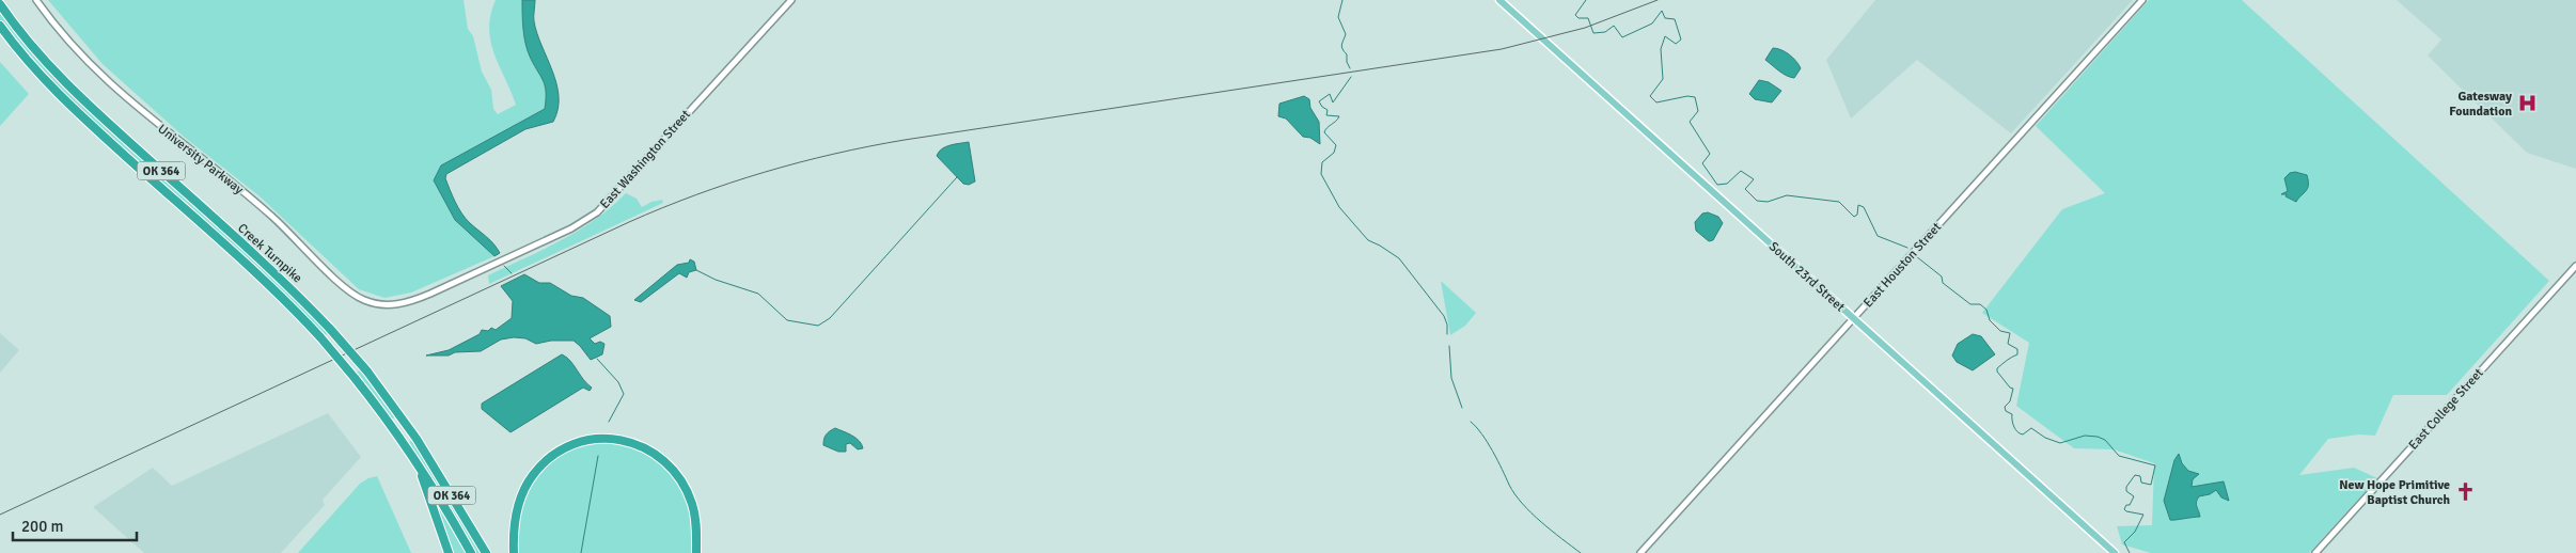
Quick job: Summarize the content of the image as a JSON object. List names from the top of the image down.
{
  "streets": {
    "highway": ["OK 364", "Creek Turnpike"],
    "main road": ["South 23rd Street"],
    "street": [
      "University Parkway",
      "East Washington Street",
      "East Houston Street",
      "East College Street"
    ]
  },
  "crossings": [
    ["University Parkway", "East Washington Street"],
    ["East Houston Street", "South 23rd Street"]
  ],
  "places": {
    "hospital": ["Gatesway Foundation"],
    "church": ["New Hope Primitive Baptist Church"]
  },
  "scale_bar": "200 m"
}
